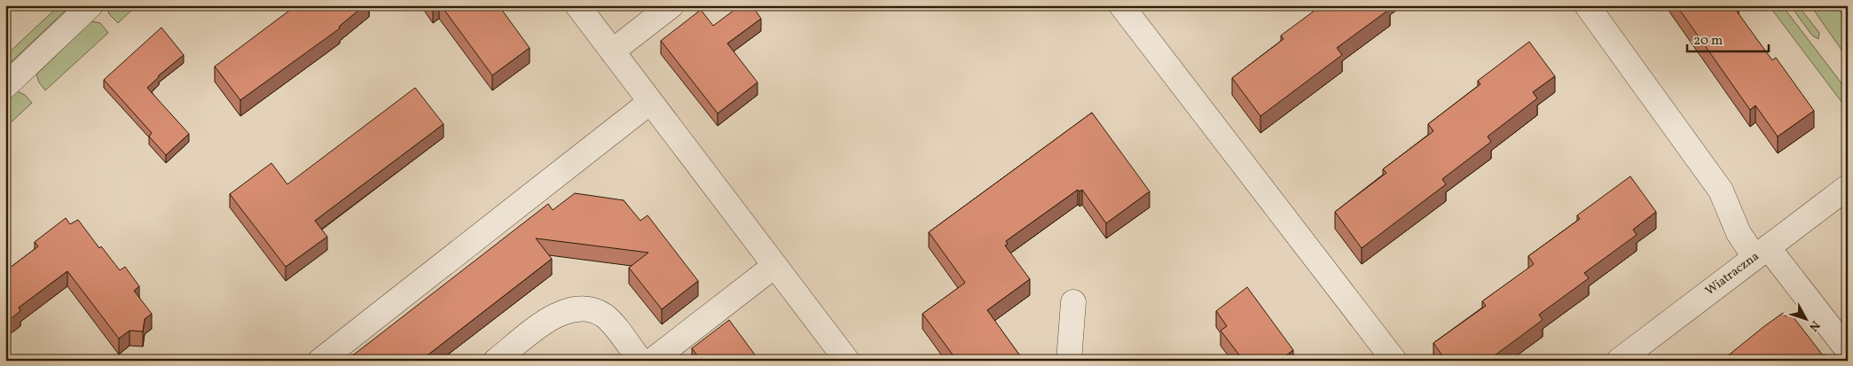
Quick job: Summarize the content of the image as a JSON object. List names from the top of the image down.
{
  "streets": {
    "street": ["Wiatraczna"]
  },
  "scale_bar": "20 m",
  "north": "bottom right"
}
